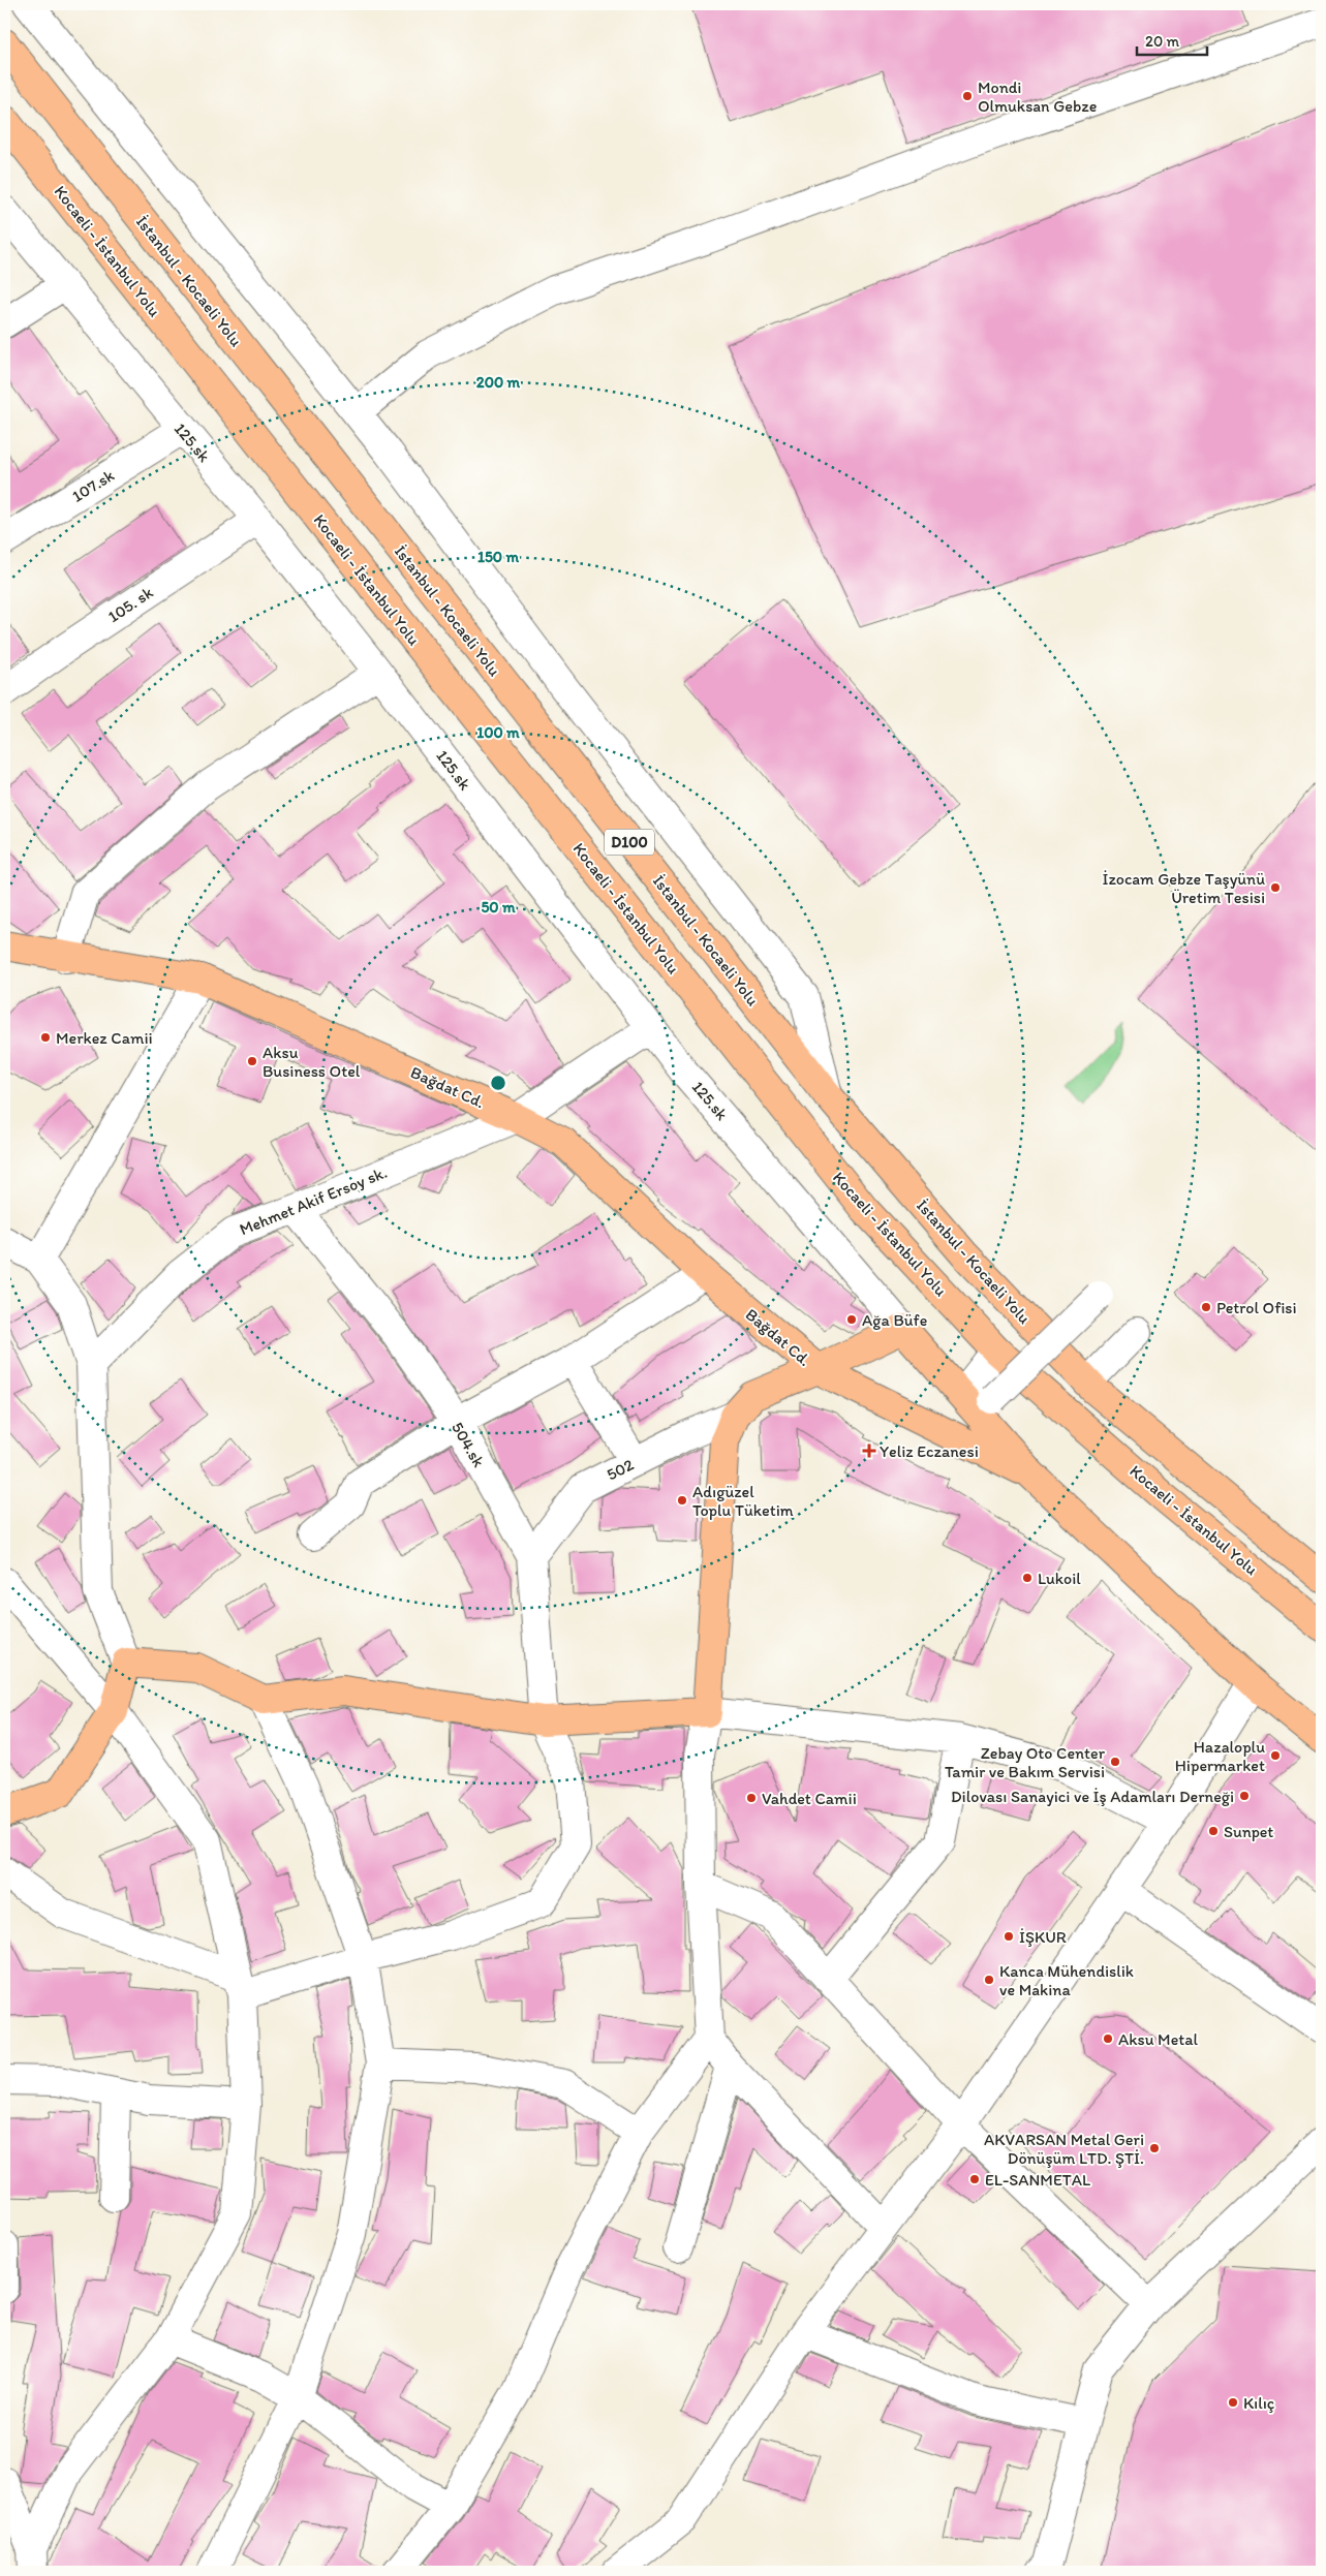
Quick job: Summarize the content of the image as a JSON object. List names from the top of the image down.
{
  "streets": {
    "main road": [
      "Kocaeli - İstanbul Yolu",
      "İstanbul - Kocaeli Yolu",
      "D100",
      "Bağdat Cd."
    ],
    "street": [
      "125.sk",
      "107.sk",
      "105. sk",
      "Mehmet Akif Ersoy sk.",
      "504.sk",
      "502"
    ]
  },
  "crossings": [
    ["125.sk", "107.sk"],
    ["125.sk", "105. sk"],
    ["125.sk", "Mehmet Akif Ersoy sk."],
    ["Bağdat Cd.", "Mehmet Akif Ersoy sk."],
    ["Mehmet Akif Ersoy sk.", "504.sk"],
    ["504.sk", "502"]
  ],
  "places": {
    "other": [
      "Mondi Olmuksan Gebze",
      "İzocam Gebze Taşyünü Üretim Tesisi",
      "Merkez Camii",
      "Aksu Business Otel",
      "Petrol Ofisi",
      "Ağa Büfe",
      "Adıgüzel Toplu Tüketim",
      "Lukoil",
      "Hazaloplu Hipermarket",
      "Zebay Oto Center Tamir ve Bakım Servisi",
      "Dilovası Sanayici ve İş Adamları Derneği",
      "Vahdet Camii",
      "Sunpet",
      "İŞKUR",
      "Kanca Mühendislik ve Makina",
      "Aksu Metal",
      "AKVARSAN Metal Geri Dönüşüm LTD. ŞTİ.",
      "EL-SANMETAL",
      "Kılıç"
    ],
    "health": ["Yeliz Eczanesi"]
  },
  "scale_bar": "20 m",
  "rings": [
    "200 m",
    "150 m",
    "100 m",
    "50 m"
  ]
}
